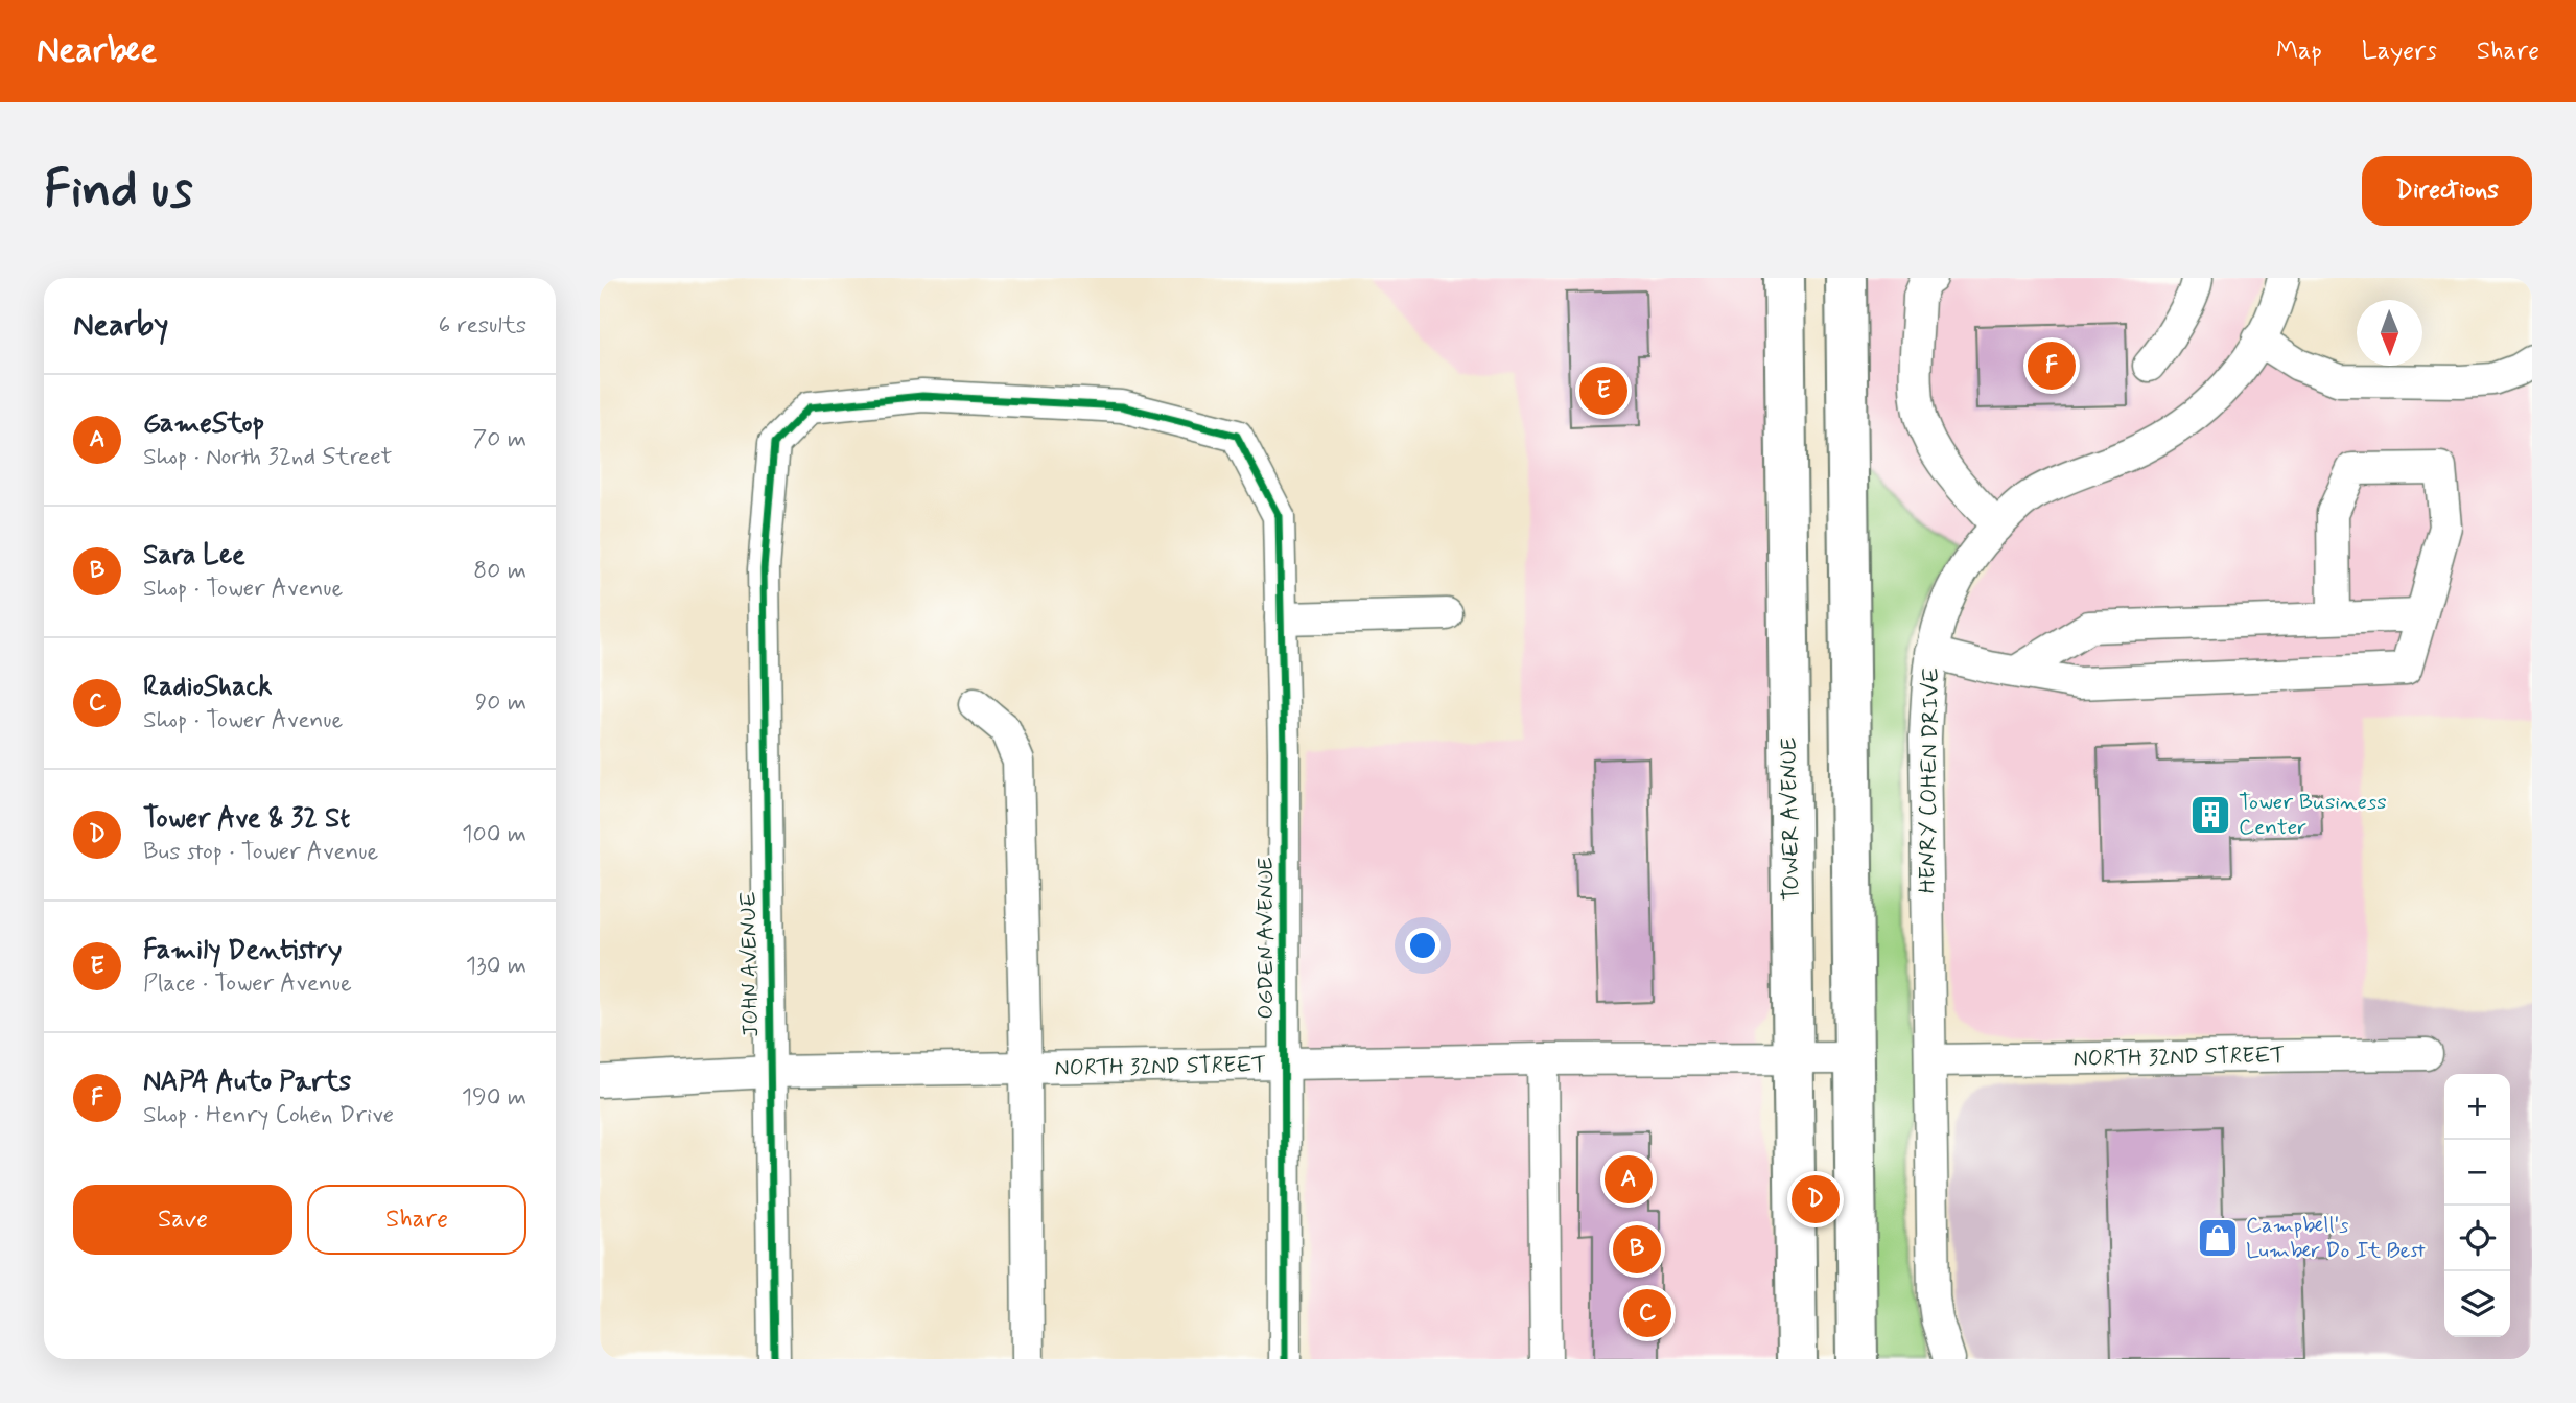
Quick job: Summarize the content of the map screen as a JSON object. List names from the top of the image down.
{
  "streets": {
    "main road": ["TOWER AVENUE"],
    "street": [
      "HENRY COHEN DRIVE",
      "OGDEN AVENUE",
      "JOHN AVENUE",
      "NORTH 32ND STREET"
    ]
  },
  "crossings": [
    ["HENRY COHEN DRIVE", "NORTH 32ND STREET"],
    ["TOWER AVENUE", "NORTH 32ND STREET"],
    ["OGDEN AVENUE", "JOHN AVENUE"],
    ["OGDEN AVENUE", "NORTH 32ND STREET"],
    ["JOHN AVENUE", "NORTH 32ND STREET"]
  ],
  "places": {
    "building": ["Tower Business Center"],
    "shop": ["Campbell's Lumber Do It Best"]
  },
  "north": "bottom",
  "page": {
    "header": "Nearbee",
    "nav": ["Map", "Layers", "Share"],
    "buttons": [
      "Directions",
      ["Save", "Share"]
    ],
    "title": "Find us",
    "heading": ["Nearby", "6 results"],
    "pins": [
      "F",
      "E",
      "A",
      "D",
      "B",
      "C"
    ],
    "list": [
      {
        "mark": "A",
        "name": "GameStop",
        "note": "Shop · North 32nd Street",
        "value": "70 m"
      },
      {
        "mark": "B",
        "name": "Sara Lee",
        "note": "Shop · Tower Avenue",
        "value": "80 m"
      },
      {
        "mark": "C",
        "name": "RadioShack",
        "note": "Shop · Tower Avenue",
        "value": "90 m"
      },
      {
        "mark": "D",
        "name": "Tower Ave & 32 St",
        "note": "Bus stop · Tower Avenue",
        "value": "100 m"
      },
      {
        "mark": "E",
        "name": "Family Dentistry",
        "note": "Place · Tower Avenue",
        "value": "130 m"
      },
      {
        "mark": "F",
        "name": "NAPA Auto Parts",
        "note": "Shop · Henry Cohen Drive",
        "value": "190 m"
      }
    ],
    "map_buttons": ["+", "−"]
  }
}
